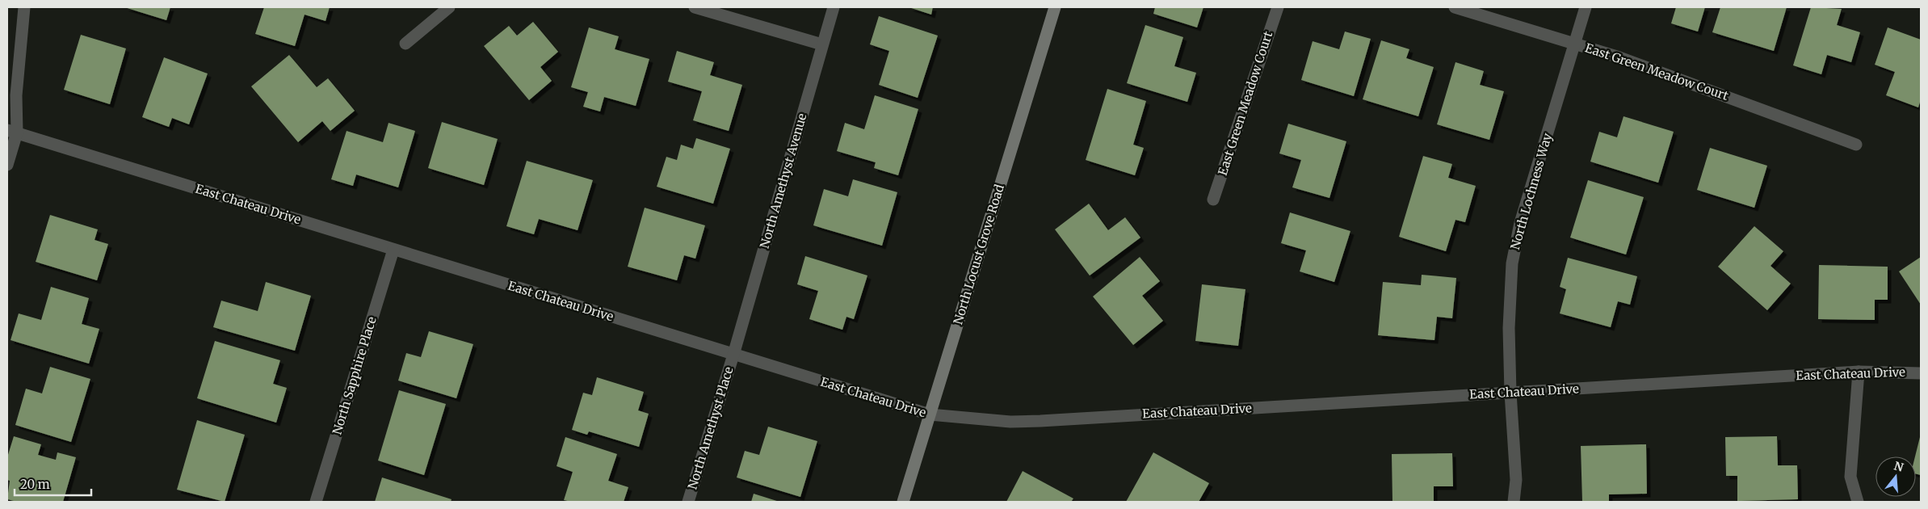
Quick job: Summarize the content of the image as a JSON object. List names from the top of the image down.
{
  "streets": {
    "main road": ["North Locust Grove Road"],
    "street": [
      "East Green Meadow Court",
      "North Amethyst Avenue",
      "North Lochness Way",
      "East Chateau Drive",
      "North Sapphire Place",
      "North Amethyst Place"
    ]
  },
  "crossings": [
    ["East Green Meadow Court", "North Lochness Way"],
    ["North Amethyst Avenue", "East Chateau Drive"],
    ["North Amethyst Avenue", "North Amethyst Place"],
    ["North Lochness Way", "East Chateau Drive"],
    ["East Chateau Drive", "North Locust Grove Road"],
    ["East Chateau Drive", "North Sapphire Place"],
    ["East Chateau Drive", "North Amethyst Place"]
  ],
  "scale_bar": "20 m",
  "north": "top"
}
